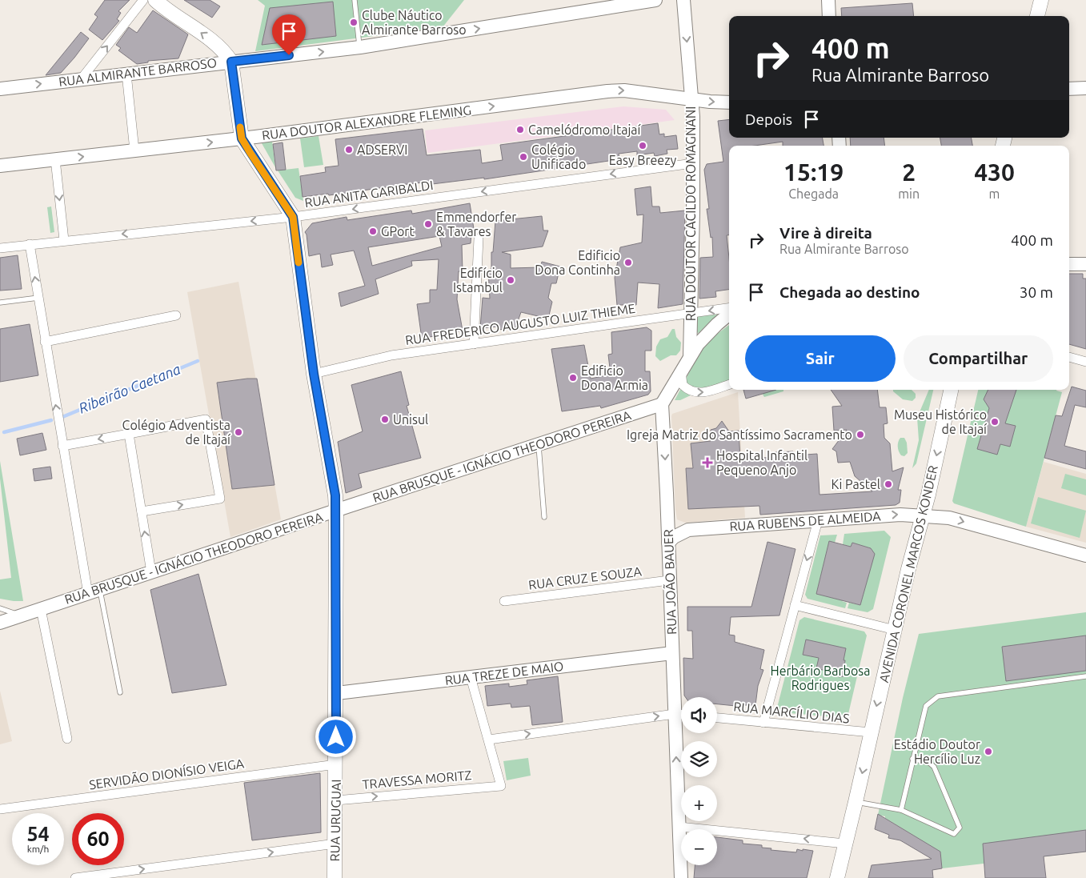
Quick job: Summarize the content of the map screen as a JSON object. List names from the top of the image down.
{
  "streets": {
    "main road": ["AVENIDA CORONEL MARCOS KONDER", "RUA URUGUAI"],
    "street": [
      "RUA ALMIRANTE BARROSO",
      "RUA DOUTOR ALEXANDRE FLEMING",
      "RUA ANITA GARIBALDI",
      "RUA DOUTOR CACILDO ROMAGNANI",
      "RUA FREDERICO AUGUSTO LUIZ THIEME",
      "RUA BRUSQUE - IGNÁCIO THEODORO PEREIRA",
      "RUA RUBENS DE ALMEIDA",
      "RUA CRUZ E SOUZA",
      "RUA JOÃO BAUER",
      "RUA TREZE DE MAIO",
      "RUA MARCÍLIO DIAS",
      "SERVIDÃO DIONÍSIO VEIGA",
      "TRAVESSA MORITZ"
    ]
  },
  "crossings": [
    ["RUA ALMIRANTE BARROSO", "RUA URUGUAI"],
    ["RUA DOUTOR ALEXANDRE FLEMING", "RUA DOUTOR CACILDO ROMAGNANI"],
    ["RUA DOUTOR ALEXANDRE FLEMING", "RUA URUGUAI"],
    ["RUA ANITA GARIBALDI", "RUA DOUTOR CACILDO ROMAGNANI"],
    ["RUA ANITA GARIBALDI", "RUA URUGUAI"],
    ["RUA DOUTOR CACILDO ROMAGNANI", "RUA FREDERICO AUGUSTO LUIZ THIEME"],
    ["RUA FREDERICO AUGUSTO LUIZ THIEME", "RUA URUGUAI"],
    ["RUA BRUSQUE - IGNÁCIO THEODORO PEREIRA", "RUA JOÃO BAUER"],
    ["RUA BRUSQUE - IGNÁCIO THEODORO PEREIRA", "RUA URUGUAI"],
    ["RUA RUBENS DE ALMEIDA", "AVENIDA CORONEL MARCOS KONDER"],
    ["RUA RUBENS DE ALMEIDA", "RUA JOÃO BAUER"],
    ["AVENIDA CORONEL MARCOS KONDER", "RUA MARCÍLIO DIAS"],
    ["RUA CRUZ E SOUZA", "RUA JOÃO BAUER"],
    ["RUA JOÃO BAUER", "RUA TREZE DE MAIO"],
    ["RUA TREZE DE MAIO", "RUA URUGUAI"],
    ["SERVIDÃO DIONÍSIO VEIGA", "RUA URUGUAI"],
    ["TRAVESSA MORITZ", "RUA URUGUAI"]
  ],
  "one_way": [
    "RUA ALMIRANTE BARROSO",
    "RUA DOUTOR ALEXANDRE FLEMING",
    "RUA ANITA GARIBALDI",
    "RUA RUBENS DE ALMEIDA",
    "AVENIDA CORONEL MARCOS KONDER"
  ],
  "water": ["Ribeirão Caetana"],
  "parks": ["Herbário Barbosa Rodrigues"],
  "places": {
    "other": [
      "Clube Náutico Almirante Barroso",
      "Camelódromo Itajaí",
      "Easy Breezy",
      "ADSERVI",
      "Colégio Unificado",
      "Emmendorfer & Tavares",
      "GPort",
      "Edificio Dona Continha",
      "Edifício Istambul",
      "Edificio Dona Armia",
      "Unisul",
      "Museu Histórico de Itajaí",
      "Colégio Adventista de Itajaí",
      "Igreja Matriz do Santíssimo Sacramento",
      "Ki Pastel",
      "Estádio Doutor Hercílio Luz"
    ],
    "health": ["Hospital Infantil Pequeno Anjo"]
  },
  "page": {
    "turn": ["400 m", "Rua Almirante Barroso"],
    "then": "Depois",
    "eta": [
      "15:19",
      "Chegada",
      "2",
      "min",
      "430",
      "m"
    ],
    "list": [
      {
        "name": "Vire à direita",
        "note": "Rua Almirante Barroso",
        "value": "400 m"
      },
      {
        "name": "Chegada ao destino",
        "value": "30 m"
      }
    ],
    "buttons": ["Sair", "Compartilhar"],
    "map_buttons": ["+", "−"],
    "speed": "54 km/h",
    "limit": "60"
  }
}
